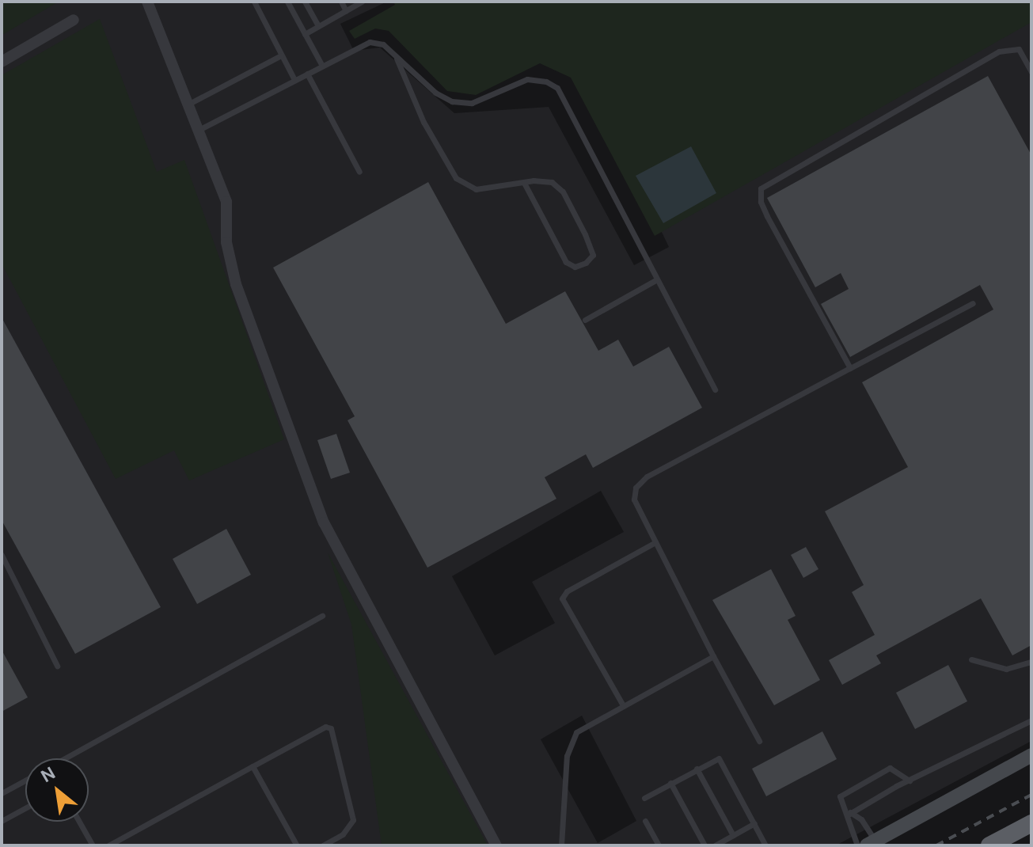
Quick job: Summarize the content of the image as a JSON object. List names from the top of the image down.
{
  "north": "top left"
}
